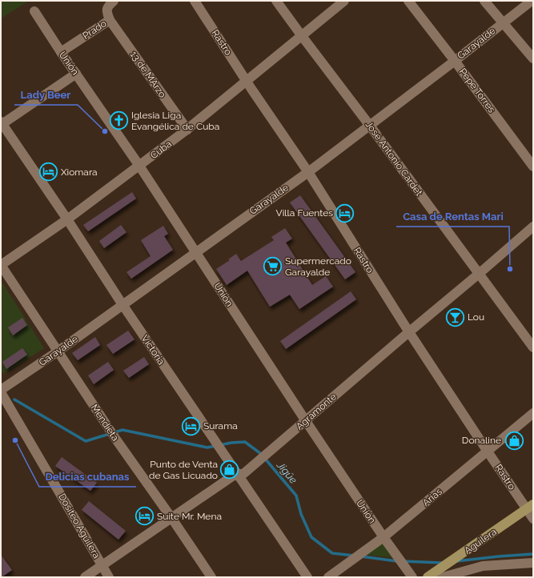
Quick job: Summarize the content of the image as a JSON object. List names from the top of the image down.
{
  "streets": {
    "main road": ["Aguilera"],
    "street": [
      "Prado",
      "Rastro",
      "Garayalde",
      "Unión",
      "13 de MArzo",
      "Pepe Torres",
      "Cuba",
      "José Antonio Cardet",
      "Victoria",
      "Agramonte",
      "Mendieta",
      "Arias",
      "Dositeo Aguilera"
    ]
  },
  "crossings": [
    ["Prado", "Unión"],
    ["Prado", "13 de MArzo"],
    ["Rastro", "Garayalde"],
    ["Rastro", "Cuba"],
    ["Rastro", "Agramonte"],
    ["Rastro", "Arias"],
    ["Rastro", "Aguilera"],
    ["Garayalde", "Unión"],
    ["Garayalde", "Pepe Torres"],
    ["Garayalde", "José Antonio Cardet"],
    ["Garayalde", "Victoria"],
    ["Garayalde", "Mendieta"],
    ["Garayalde", "Dositeo Aguilera"],
    ["Unión", "Cuba"],
    ["Unión", "Agramonte"],
    ["Unión", "Arias"],
    ["13 de MArzo", "Cuba"],
    ["Cuba", "José Antonio Cardet"],
    ["Cuba", "Victoria"],
    ["Cuba", "Mendieta"],
    ["José Antonio Cardet", "Agramonte"],
    ["Victoria", "Agramonte"],
    ["Agramonte", "Mendieta"],
    ["Agramonte", "Dositeo Aguilera"]
  ],
  "water": ["Jigüe"],
  "places": {
    "church": ["Iglesia Liga Evangélica de Cuba"],
    "other": ["Lady Beer", "Casa de Rentas Mari", "Delicias cubanas"],
    "hotel": [
      "Xiomara",
      "Villa Fuentes",
      "Surama",
      "Suite Mr. Mena"
    ],
    "supermarket": ["Supermercado Garayalde"],
    "bar": ["Lou"],
    "shop": ["Donaline", "Punto de Venta de Gas Licuado"]
  }
}
